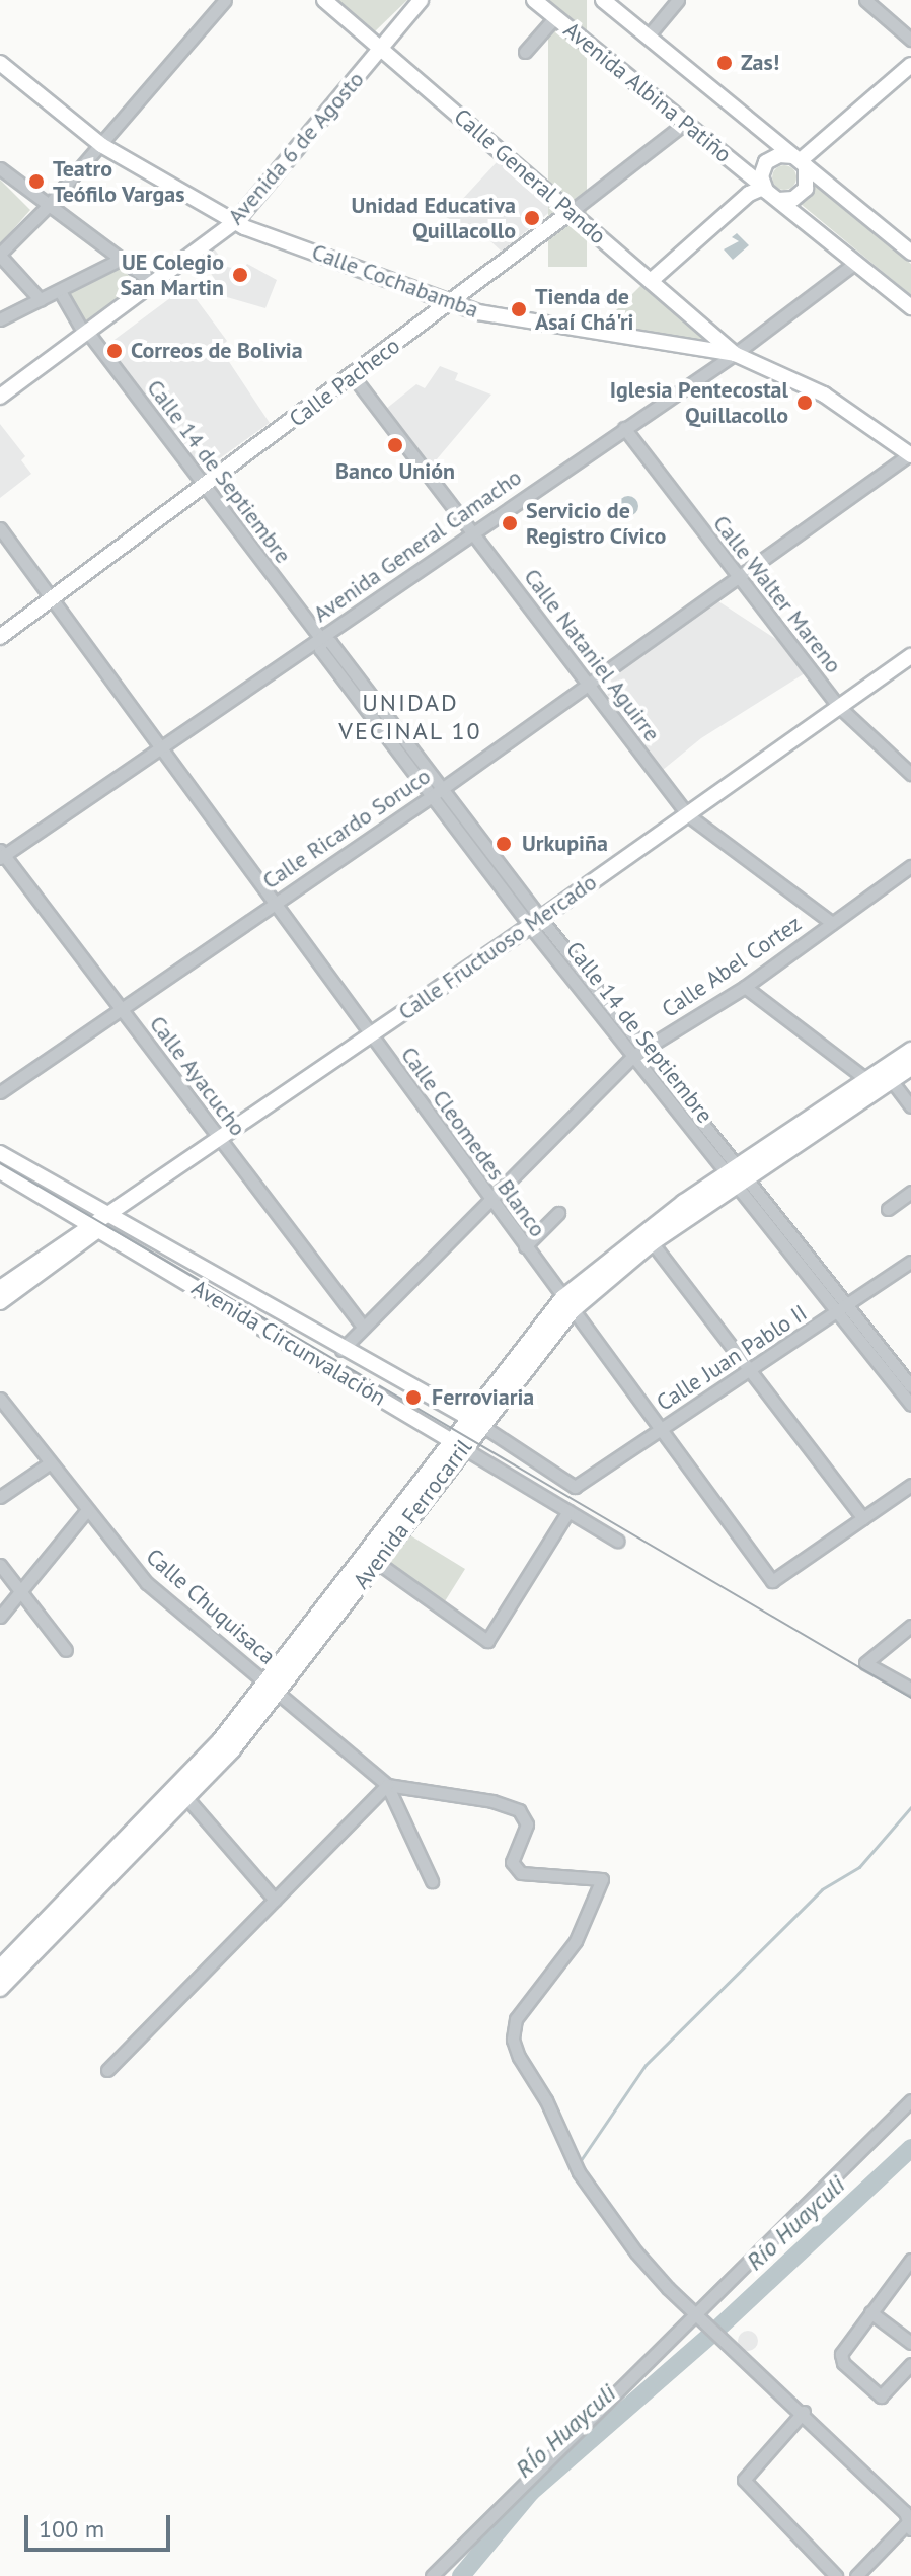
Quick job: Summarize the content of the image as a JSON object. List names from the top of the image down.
{
  "streets": {
    "highway": ["Avenida Ferrocarril"],
    "main road": [
      "Avenida Albina Patiño",
      "Avenida 6 de Agosto",
      "Calle General Pando",
      "Calle Cochabamba",
      "Calle Pacheco",
      "Calle Fructuoso Mercado",
      "Avenida Circunvalación"
    ],
    "street": [
      "Calle 14 de Septiembre",
      "Avenida General Camacho",
      "Calle Walter Mareno",
      "Calle Nataniel Aguirre",
      "Calle Ricardo Soruco",
      "Calle Abel Cortez",
      "Calle Ayacucho",
      "Calle Cleomedes Blanco",
      "Calle Juan Pablo II",
      "Calle Chuquisaca"
    ]
  },
  "crossings": [
    ["Avenida Albina Patiño", "Calle Pacheco"],
    ["Avenida 6 de Agosto", "Calle General Pando"],
    ["Avenida 6 de Agosto", "Calle Cochabamba"],
    ["Avenida 6 de Agosto", "Calle 14 de Septiembre"],
    ["Calle General Pando", "Calle Cochabamba"],
    ["Calle General Pando", "Calle Pacheco"],
    ["Calle General Pando", "Avenida General Camacho"],
    ["Calle Cochabamba", "Calle Pacheco"],
    ["Calle Cochabamba", "Avenida General Camacho"],
    ["Calle Cochabamba", "Calle Ricardo Soruco"],
    ["Calle Pacheco", "Calle 14 de Septiembre"],
    ["Calle Pacheco", "Calle Nataniel Aguirre"],
    ["Calle Pacheco", "Calle Cleomedes Blanco"],
    ["Calle 14 de Septiembre", "Avenida General Camacho"],
    ["Calle 14 de Septiembre", "Calle Ricardo Soruco"],
    ["Calle 14 de Septiembre", "Calle Fructuoso Mercado"],
    ["Calle 14 de Septiembre", "Calle Abel Cortez"],
    ["Calle 14 de Septiembre", "Calle Juan Pablo II"],
    ["Calle 14 de Septiembre", "Avenida Ferrocarril"],
    ["Avenida General Camacho", "Calle Walter Mareno"],
    ["Avenida General Camacho", "Calle Nataniel Aguirre"],
    ["Avenida General Camacho", "Calle Ayacucho"],
    ["Avenida General Camacho", "Calle Cleomedes Blanco"],
    ["Calle Walter Mareno", "Calle Ricardo Soruco"],
    ["Calle Walter Mareno", "Calle Fructuoso Mercado"],
    ["Calle Nataniel Aguirre", "Calle Ricardo Soruco"],
    ["Calle Nataniel Aguirre", "Calle Fructuoso Mercado"],
    ["Calle Nataniel Aguirre", "Calle Abel Cortez"],
    ["Calle Ricardo Soruco", "Calle Ayacucho"],
    ["Calle Ricardo Soruco", "Calle Cleomedes Blanco"],
    ["Calle Fructuoso Mercado", "Calle Ayacucho"],
    ["Calle Fructuoso Mercado", "Calle Cleomedes Blanco"],
    ["Calle Fructuoso Mercado", "Avenida Circunvalación"],
    ["Calle Abel Cortez", "Calle Ayacucho"],
    ["Calle Abel Cortez", "Calle Cleomedes Blanco"],
    ["Calle Abel Cortez", "Avenida Circunvalación"],
    ["Calle Cleomedes Blanco", "Calle Juan Pablo II"],
    ["Calle Cleomedes Blanco", "Avenida Ferrocarril"],
    ["Avenida Circunvalación", "Calle Juan Pablo II"],
    ["Avenida Circunvalación", "Avenida Ferrocarril"],
    ["Avenida Ferrocarril", "Calle Chuquisaca"]
  ],
  "districts": ["UNIDAD VECINAL 10"],
  "water": ["Río Huayculi", "RÍo Huayculi"],
  "places": [
    "Zas!",
    "Teatro Teófilo Vargas",
    "Unidad Educativa Quillacollo",
    "UE Colegio San Martin",
    "Tienda de Asaí Chá'ri",
    "Correos de Bolivia",
    "Iglesia Pentecostal Quillacollo",
    "Banco Unión",
    "Servicio de Registro Cívico",
    "Urkupiña",
    "Ferroviaria"
  ],
  "scale_bar": "100 m"
}
